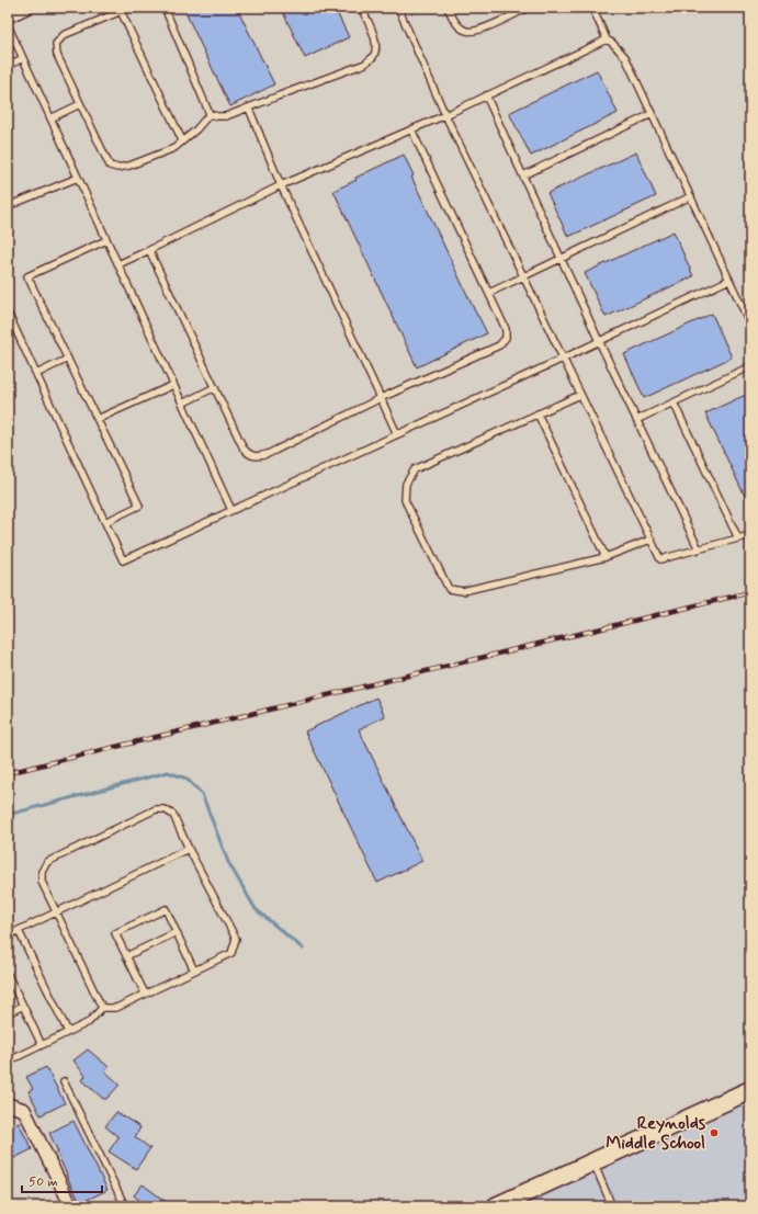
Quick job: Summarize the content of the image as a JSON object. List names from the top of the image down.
{
  "places": ["Reynolds Middle School"],
  "scale_bar": "50 m"
}
